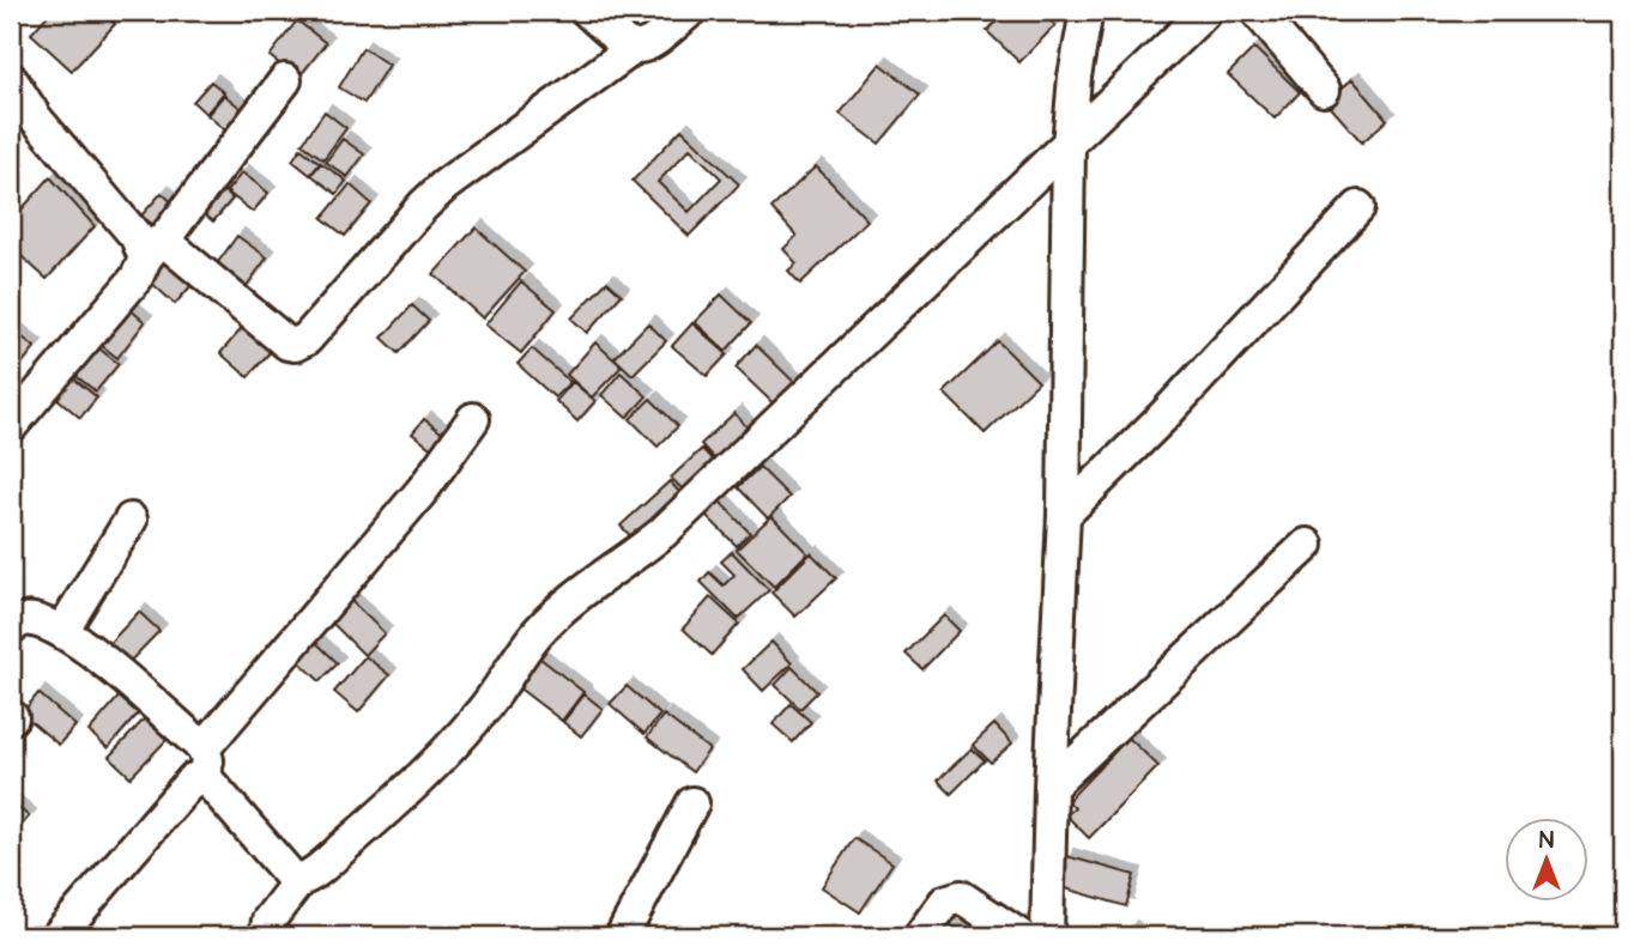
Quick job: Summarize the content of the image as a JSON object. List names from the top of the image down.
{
  "north": "top"
}
